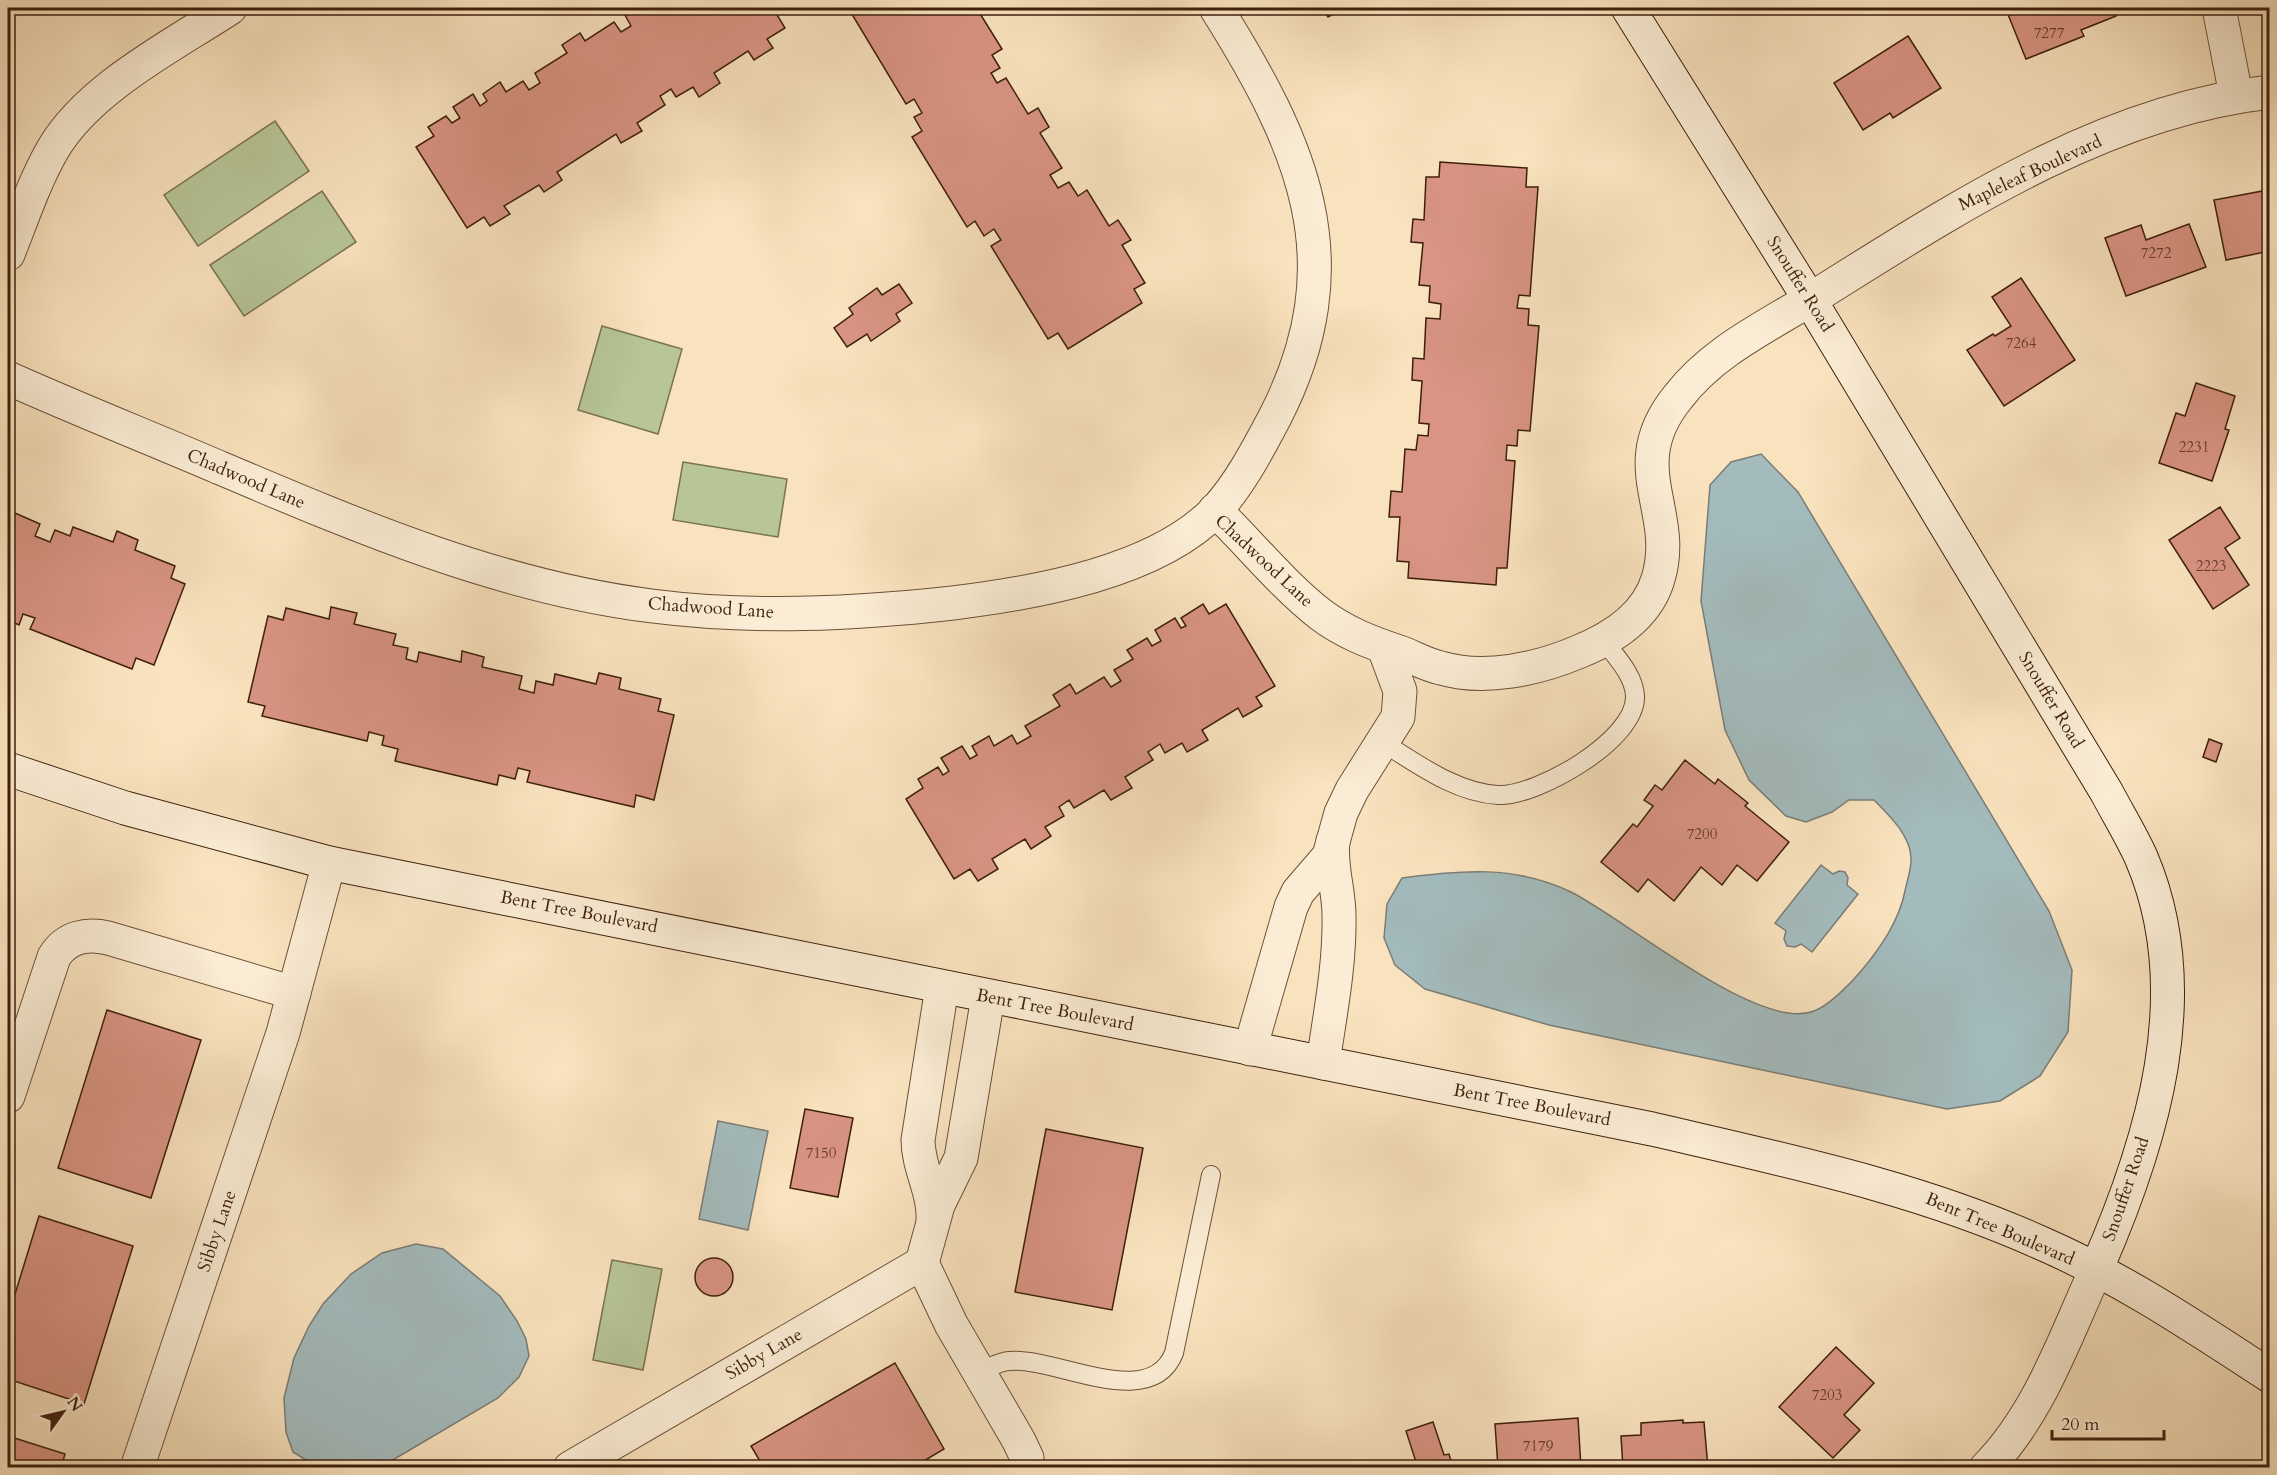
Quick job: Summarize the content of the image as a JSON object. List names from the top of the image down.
{
  "streets": {
    "street": [
      "Mapleleaf Boulevard",
      "Snouffer Road",
      "Chadwood Lane",
      "Bent Tree Boulevard",
      "Sibby Lane"
    ]
  },
  "crossings": [
    ["Mapleleaf Boulevard", "Snouffer Road"],
    ["Mapleleaf Boulevard", "Chadwood Lane"],
    ["Snouffer Road", "Chadwood Lane"],
    ["Snouffer Road", "Bent Tree Boulevard"],
    ["Bent Tree Boulevard", "Sibby Lane"]
  ],
  "house_numbers": [
    "7277",
    "7272",
    "7264",
    "2231",
    "2223",
    "7200",
    "7150",
    "7203",
    "7179"
  ],
  "scale_bar": "20 m",
  "north": "top right"
}
